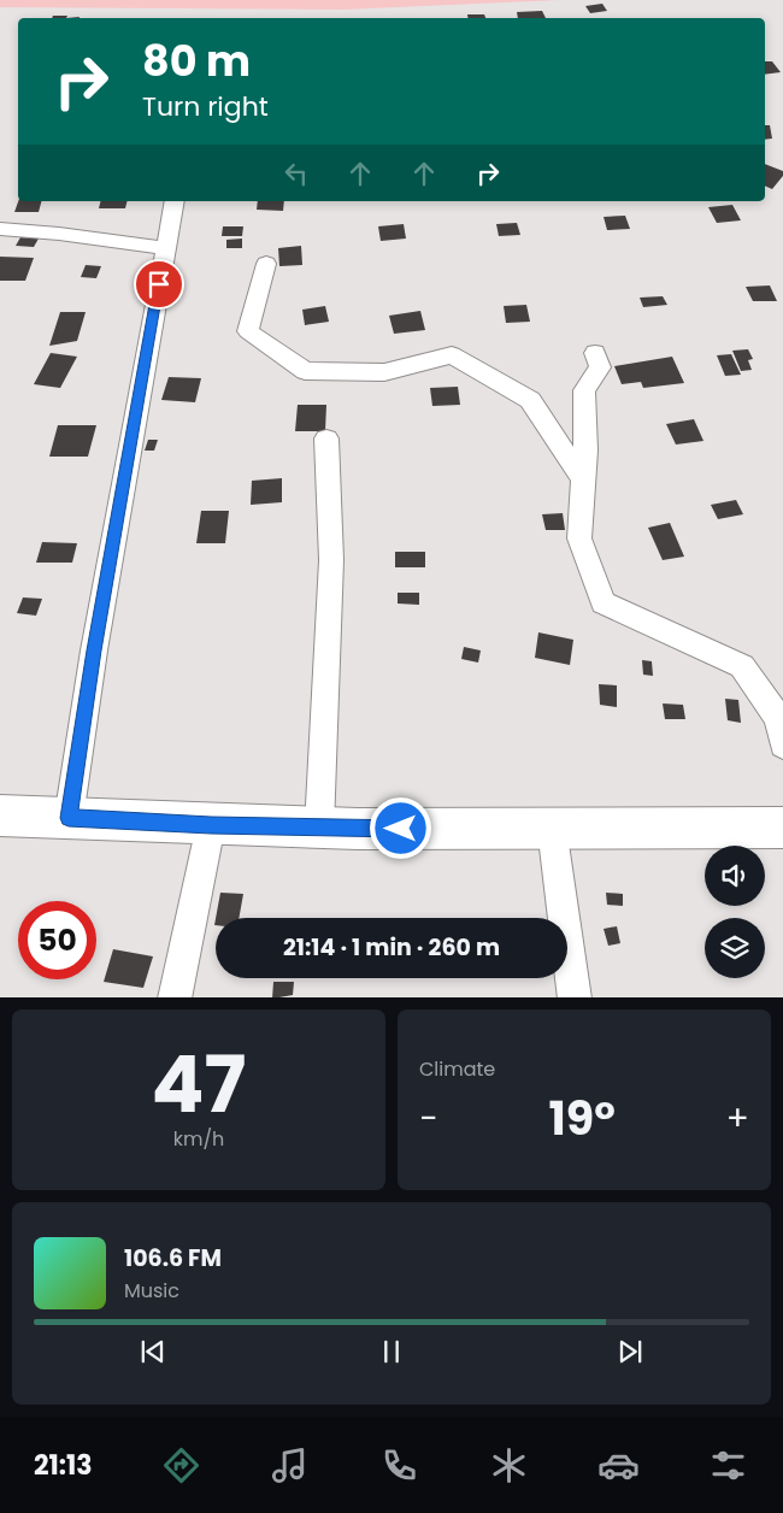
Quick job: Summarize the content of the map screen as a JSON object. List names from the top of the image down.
{
  "page": {
    "turn": ["80 m", "Turn right"],
    "limit": "50",
    "trip": "21:14 · 1 min · 260 m",
    "tile": [
      ["47", "km/h"],
      "Climate"
    ],
    "heat": ["−", "19°", "+"],
    "song": ["106.6 FM", "Music"],
    "tabs": "21:13"
  }
}
